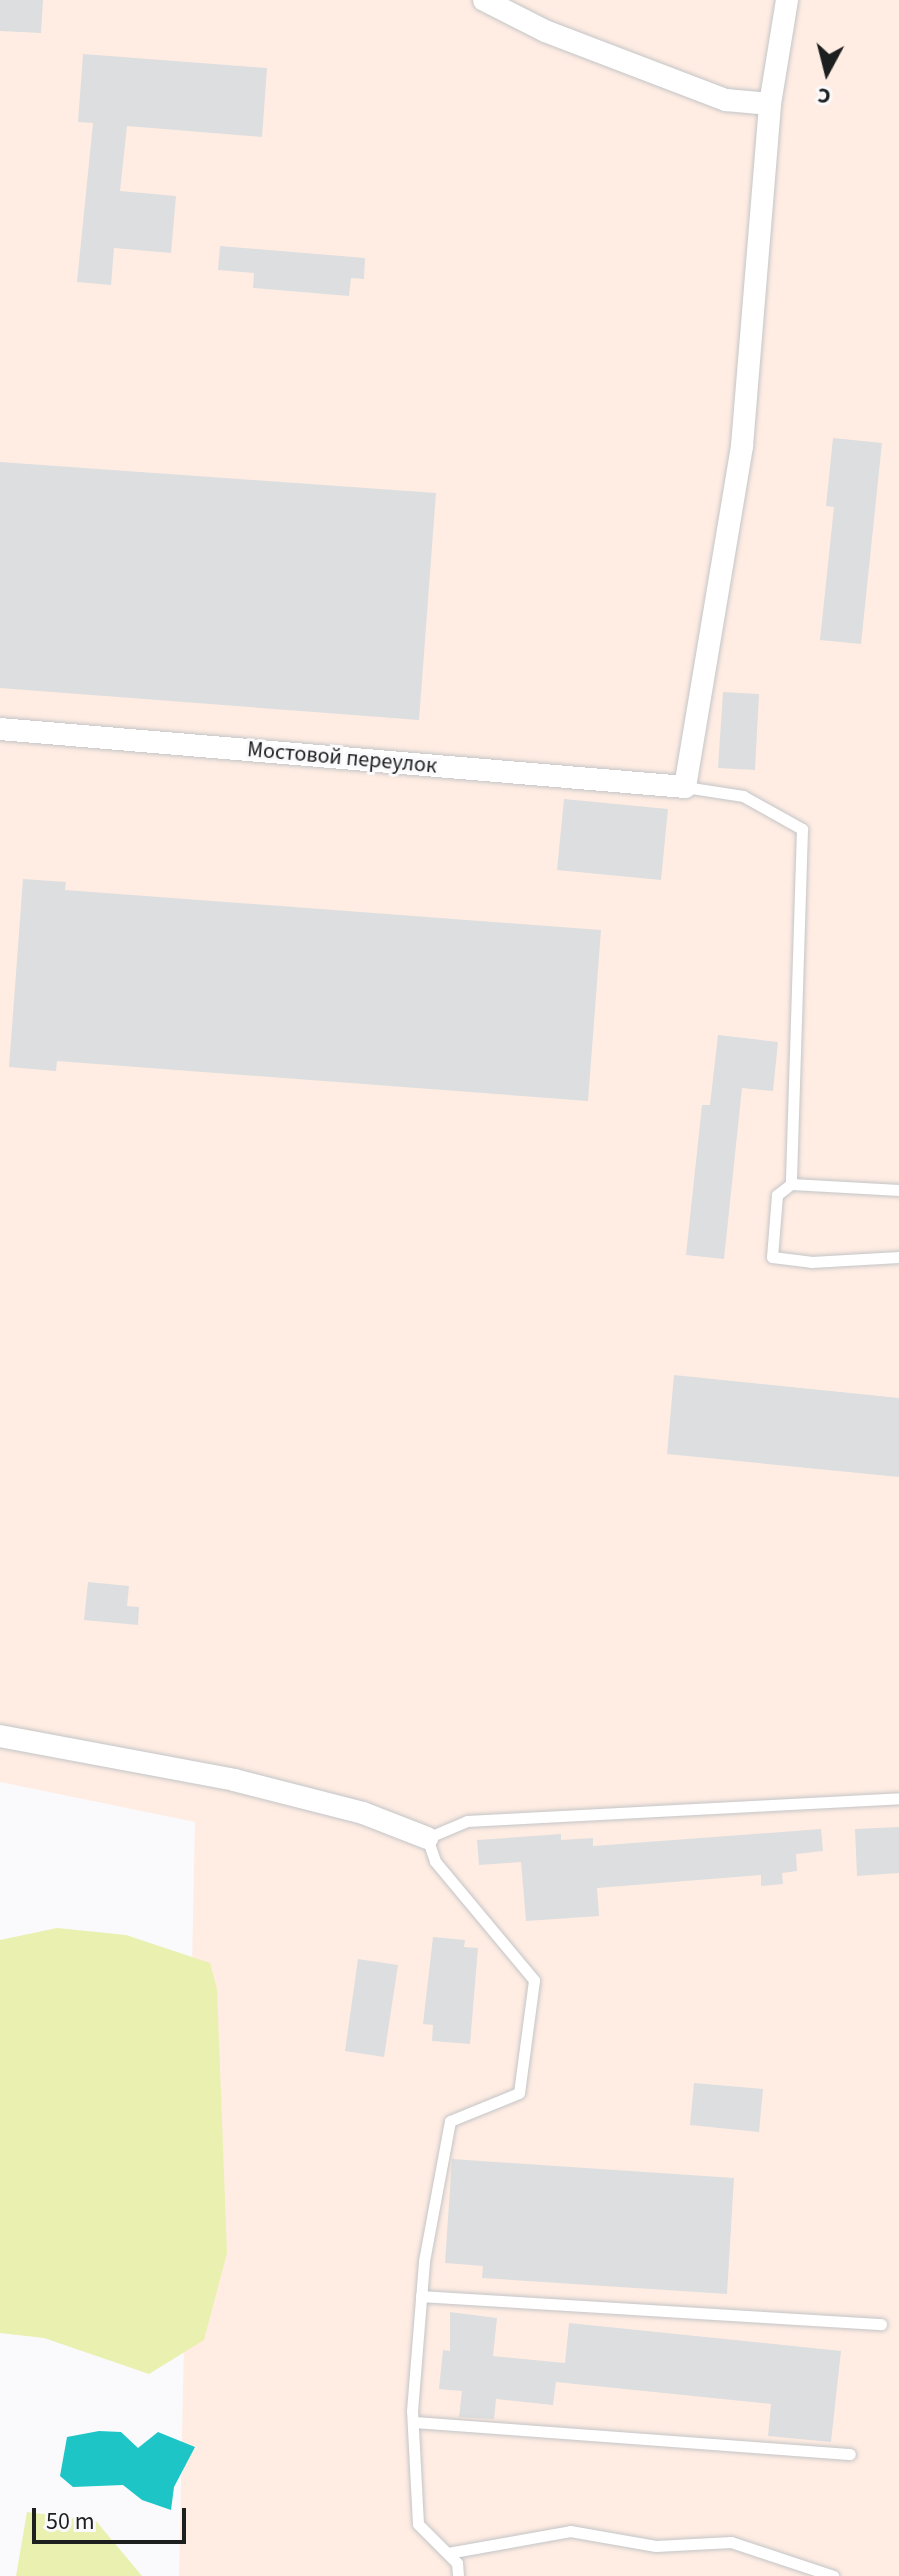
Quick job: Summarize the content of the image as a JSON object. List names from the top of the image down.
{
  "streets": {
    "street": ["Мостовой переулок"]
  },
  "scale_bar": "50 m",
  "north": "bottom"
}
